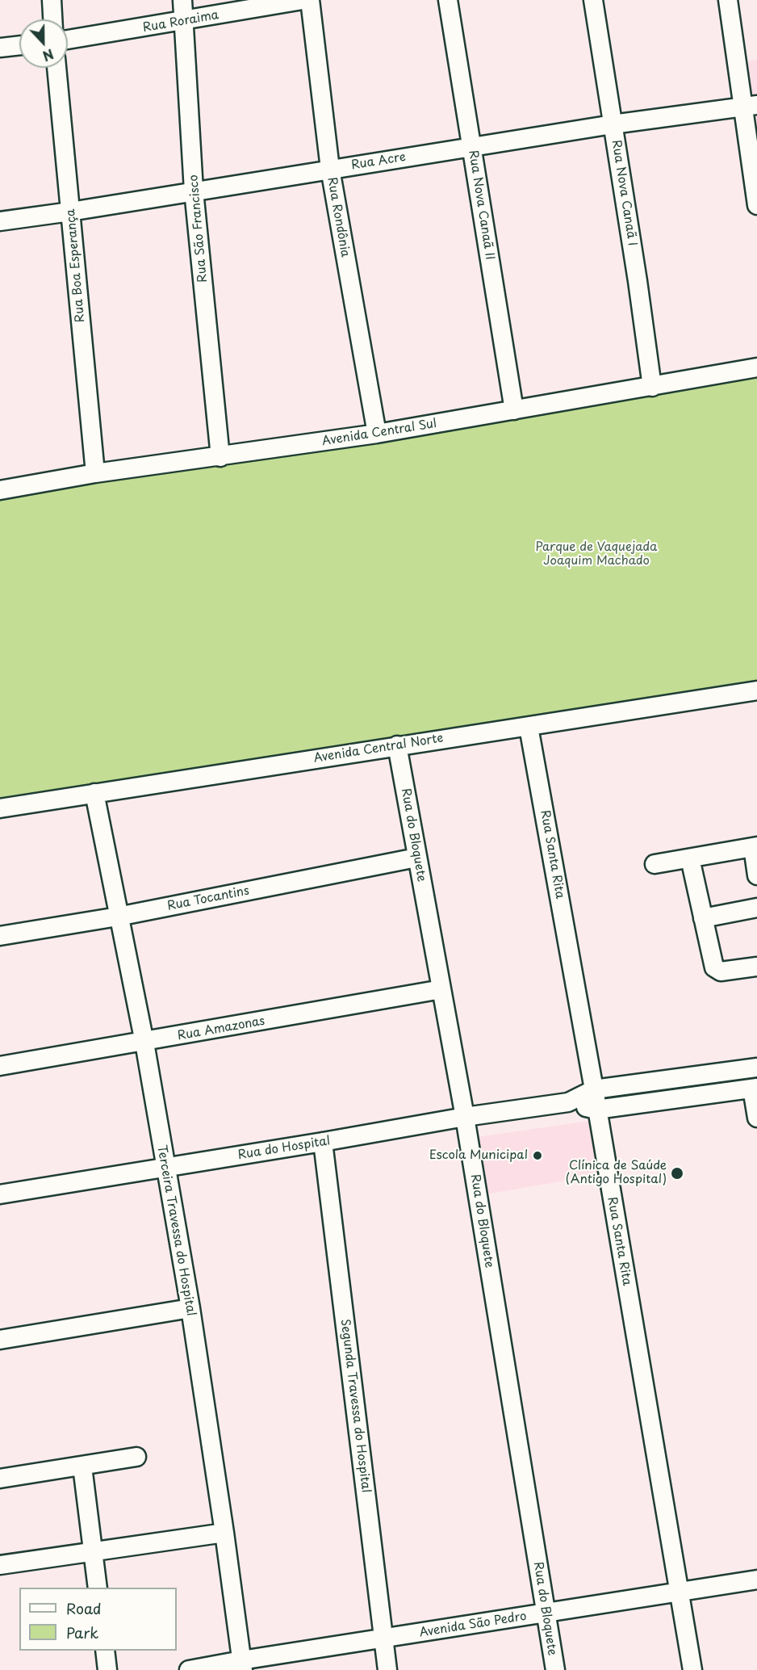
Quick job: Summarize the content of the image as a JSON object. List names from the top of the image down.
{
  "streets": {
    "street": [
      "Rua Roraima",
      "Rua Acre",
      "Rua Nova Canaã I",
      "Rua Nova Canaã II",
      "Rua Rondônia",
      "Rua São Francisco",
      "Rua Boa Esperança",
      "Avenida Central Sul",
      "Avenida Central Norte",
      "Rua do Bloquete",
      "Rua Santa Rita",
      "Rua Tocantins",
      "Rua Amazonas",
      "Rua do Hospital",
      "Terceira Travessa do Hospital",
      "Segunda Travessa do Hospital",
      "Avenida São Pedro"
    ]
  },
  "crossings": [
    ["Rua Roraima", "Rua São Francisco"],
    ["Rua Acre", "Rua Nova Canaã I"],
    ["Rua Acre", "Rua Nova Canaã II"],
    ["Rua Acre", "Rua Rondônia"],
    ["Rua Acre", "Rua São Francisco"],
    ["Rua Acre", "Rua Boa Esperança"],
    ["Rua Nova Canaã I", "Avenida Central Sul"],
    ["Rua Nova Canaã II", "Avenida Central Sul"],
    ["Rua Rondônia", "Avenida Central Sul"],
    ["Rua São Francisco", "Avenida Central Sul"],
    ["Rua Boa Esperança", "Avenida Central Sul"],
    ["Avenida Central Norte", "Rua do Bloquete"],
    ["Avenida Central Norte", "Rua Santa Rita"],
    ["Avenida Central Norte", "Terceira Travessa do Hospital"],
    ["Rua do Bloquete", "Rua Tocantins"],
    ["Rua do Bloquete", "Rua Amazonas"],
    ["Rua do Bloquete", "Rua do Hospital"],
    ["Rua do Bloquete", "Avenida São Pedro"],
    ["Rua Santa Rita", "Rua do Hospital"],
    ["Rua Santa Rita", "Avenida São Pedro"],
    ["Rua Tocantins", "Terceira Travessa do Hospital"],
    ["Rua Amazonas", "Terceira Travessa do Hospital"],
    ["Rua do Hospital", "Terceira Travessa do Hospital"],
    ["Rua do Hospital", "Segunda Travessa do Hospital"],
    ["Terceira Travessa do Hospital", "Avenida São Pedro"],
    ["Segunda Travessa do Hospital", "Avenida São Pedro"]
  ],
  "parks": ["Parque de Vaquejada Joaquim Machado"],
  "places": ["Escola Municipal", "Clínica de Saúde (Antigo Hospital)"],
  "legend": ["Road", "Park"],
  "north": "bottom"
}
